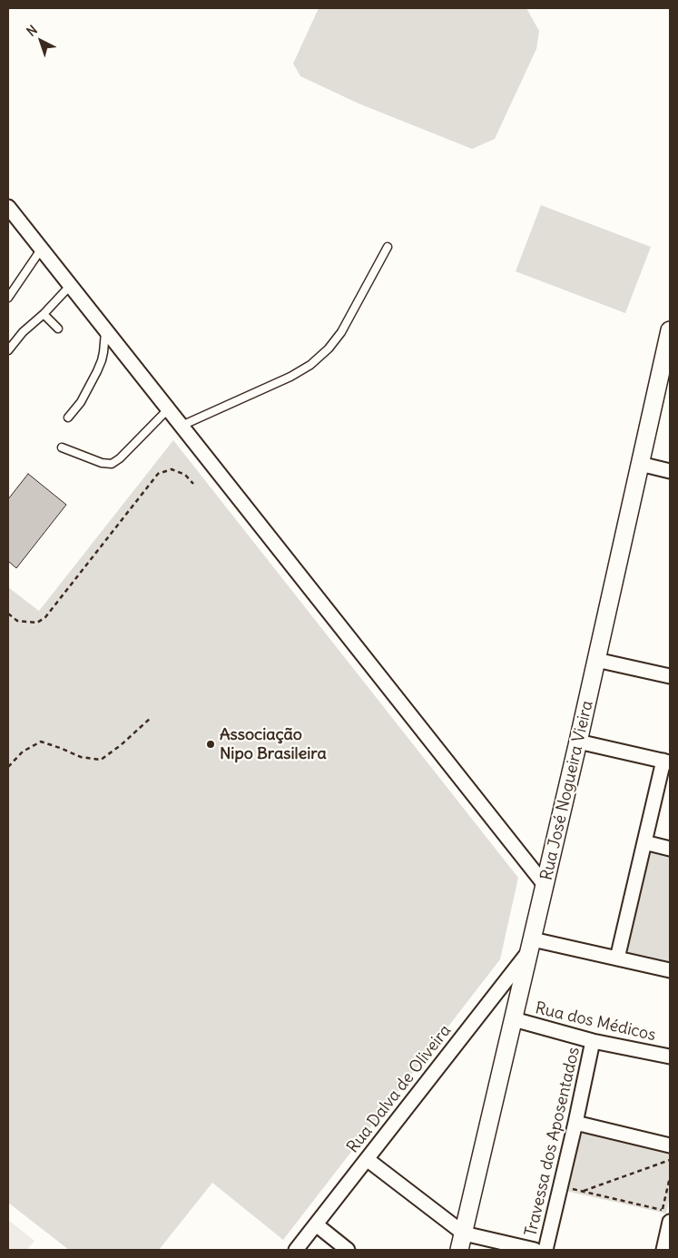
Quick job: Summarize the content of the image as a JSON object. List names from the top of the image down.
{
  "streets": {
    "street": [
      "Rua José Nogueira Vieira",
      "Rua dos Médicos",
      "Rua Dalva de Oliveira",
      "Travessa dos Aposentados"
    ]
  },
  "crossings": [
    ["Rua José Nogueira Vieira", "Rua dos Médicos"],
    ["Rua José Nogueira Vieira", "Rua Dalva de Oliveira"],
    ["Rua dos Médicos", "Travessa dos Aposentados"]
  ],
  "places": ["Associação Nipo Brasileira"],
  "north": "top left"
}
